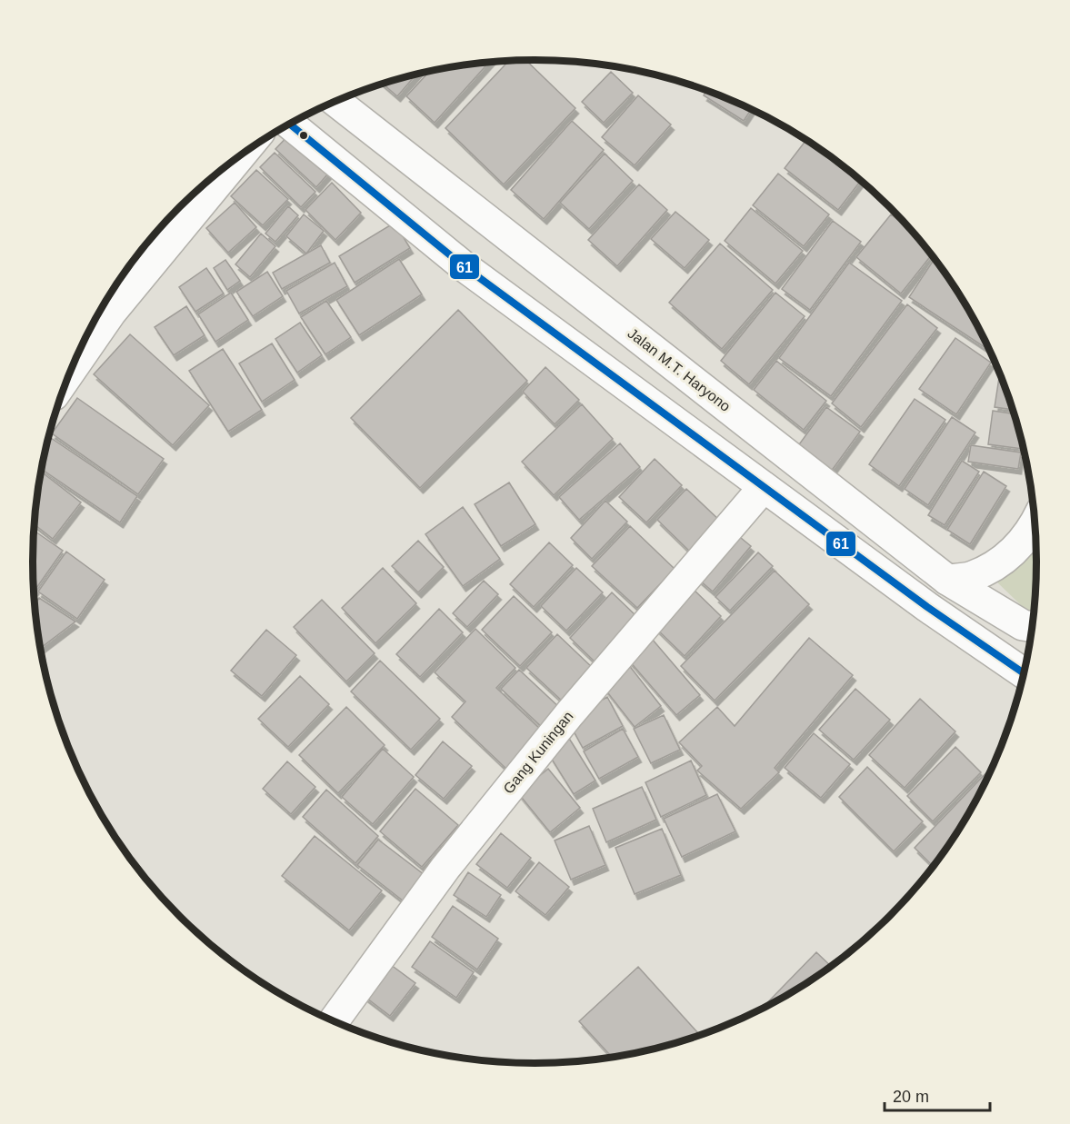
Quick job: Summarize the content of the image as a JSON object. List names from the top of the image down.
{
  "streets": {
    "main road": ["Jalan M.T. Haryono", "Gang Kuningan"]
  },
  "lines": ["transit line 61"],
  "scale_bar": "20 m"
}
